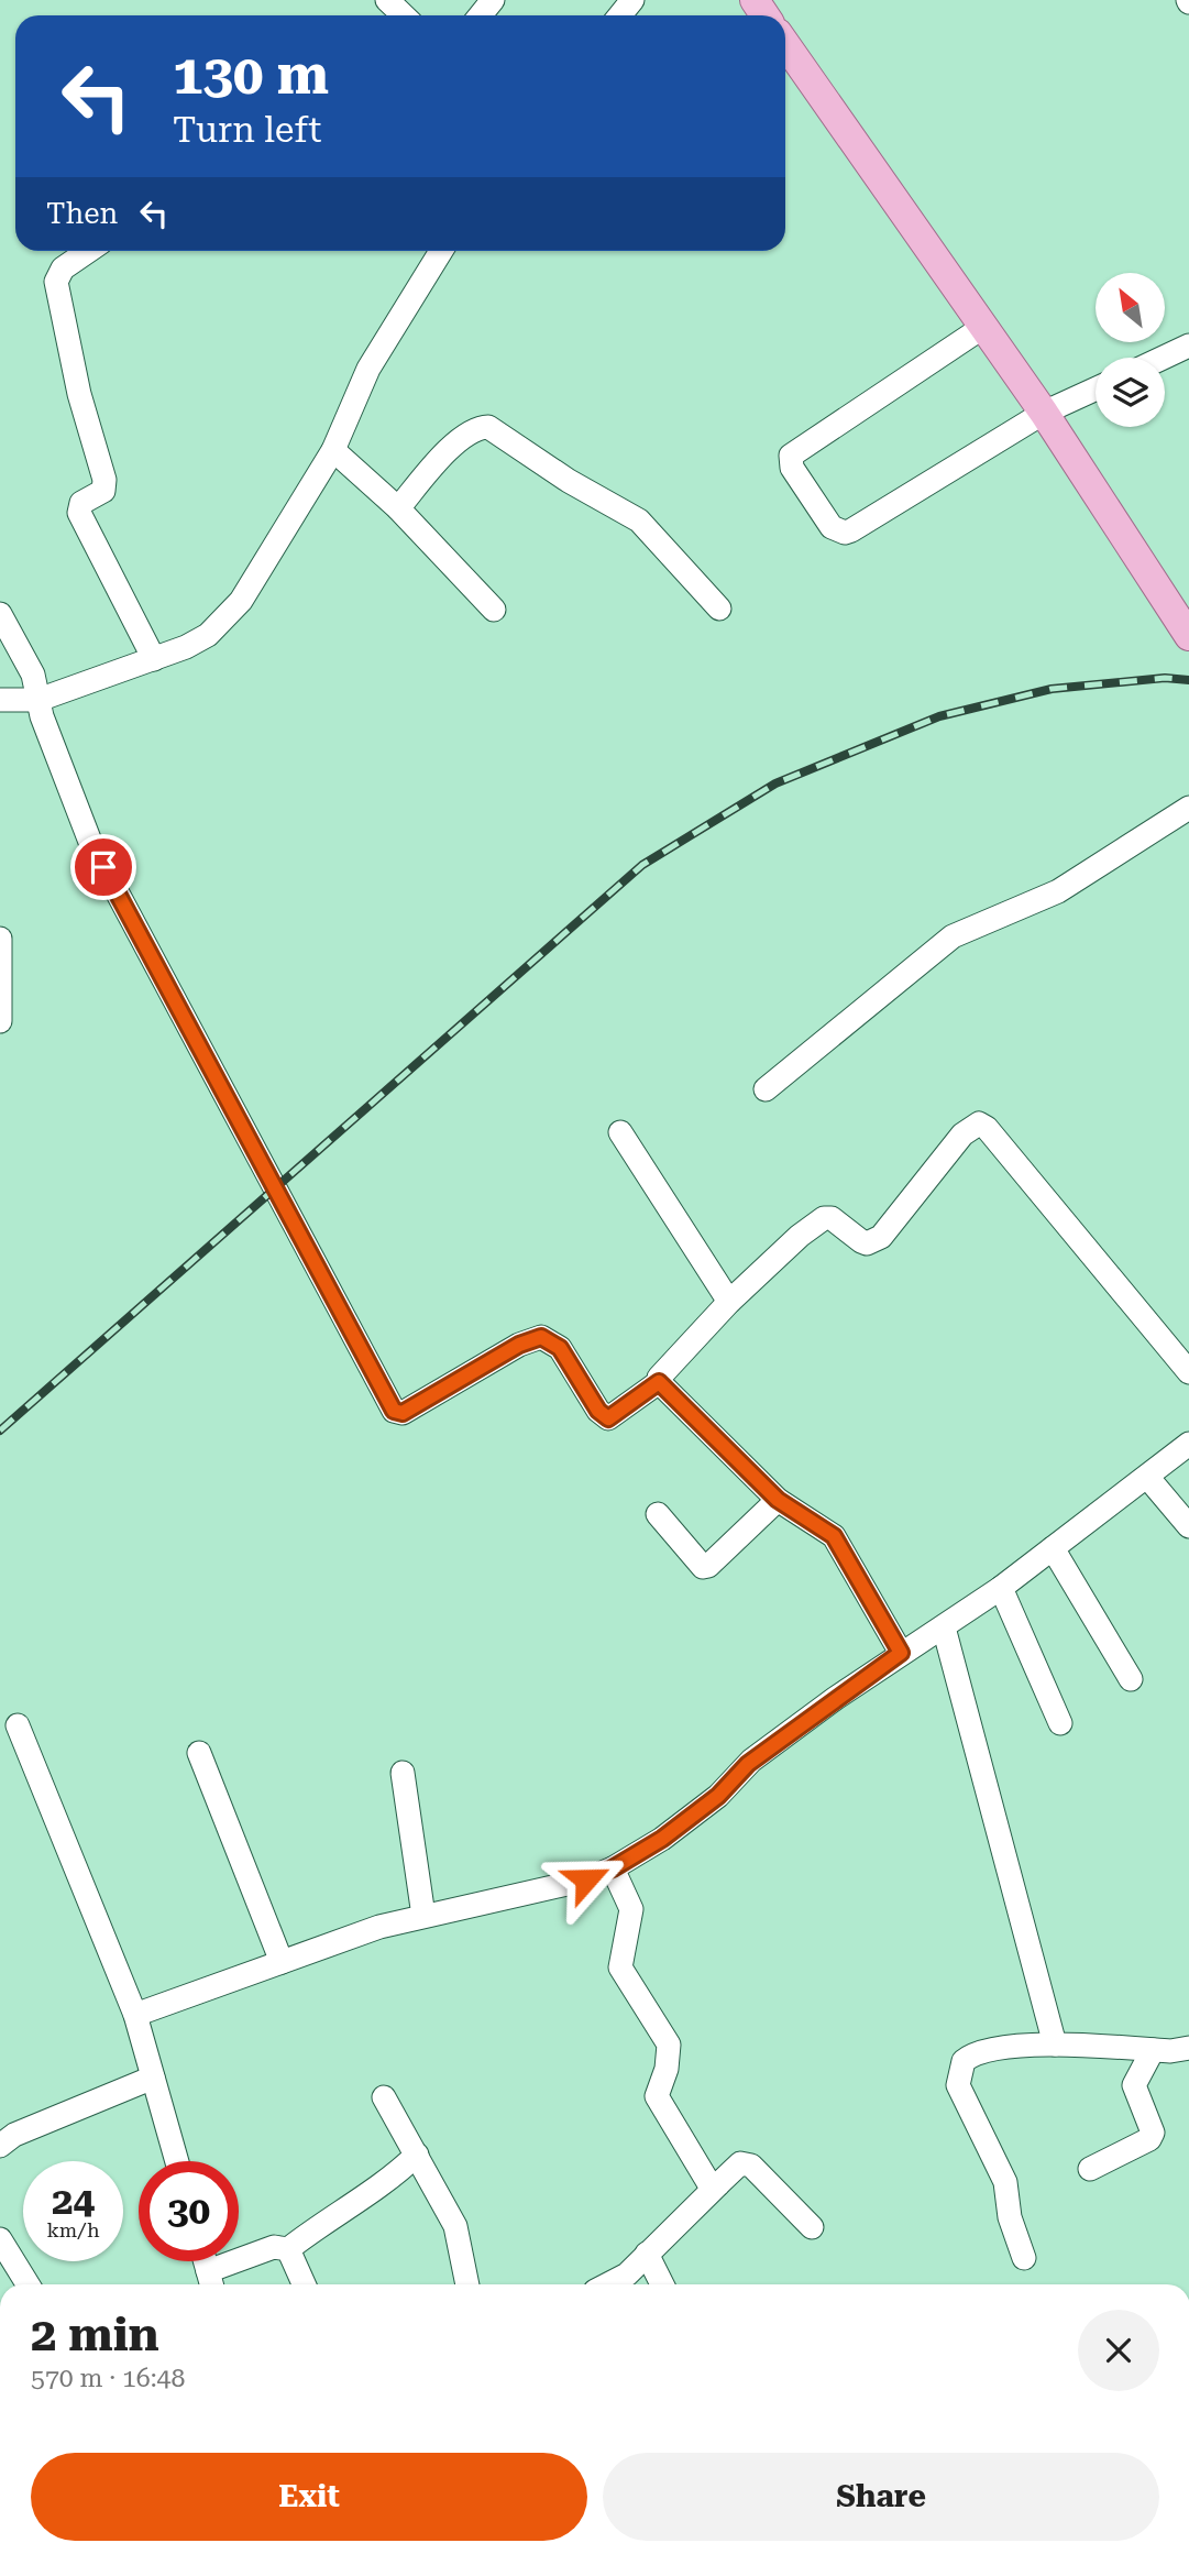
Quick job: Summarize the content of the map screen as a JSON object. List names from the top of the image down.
{
  "north": "top left",
  "page": {
    "turn": ["130 m", "Turn left"],
    "then": "Then",
    "speed": "24 km/h",
    "limit": "30",
    "heading": ["2 min", "570 m · 16:48"],
    "buttons": ["Exit", "Share"]
  }
}
